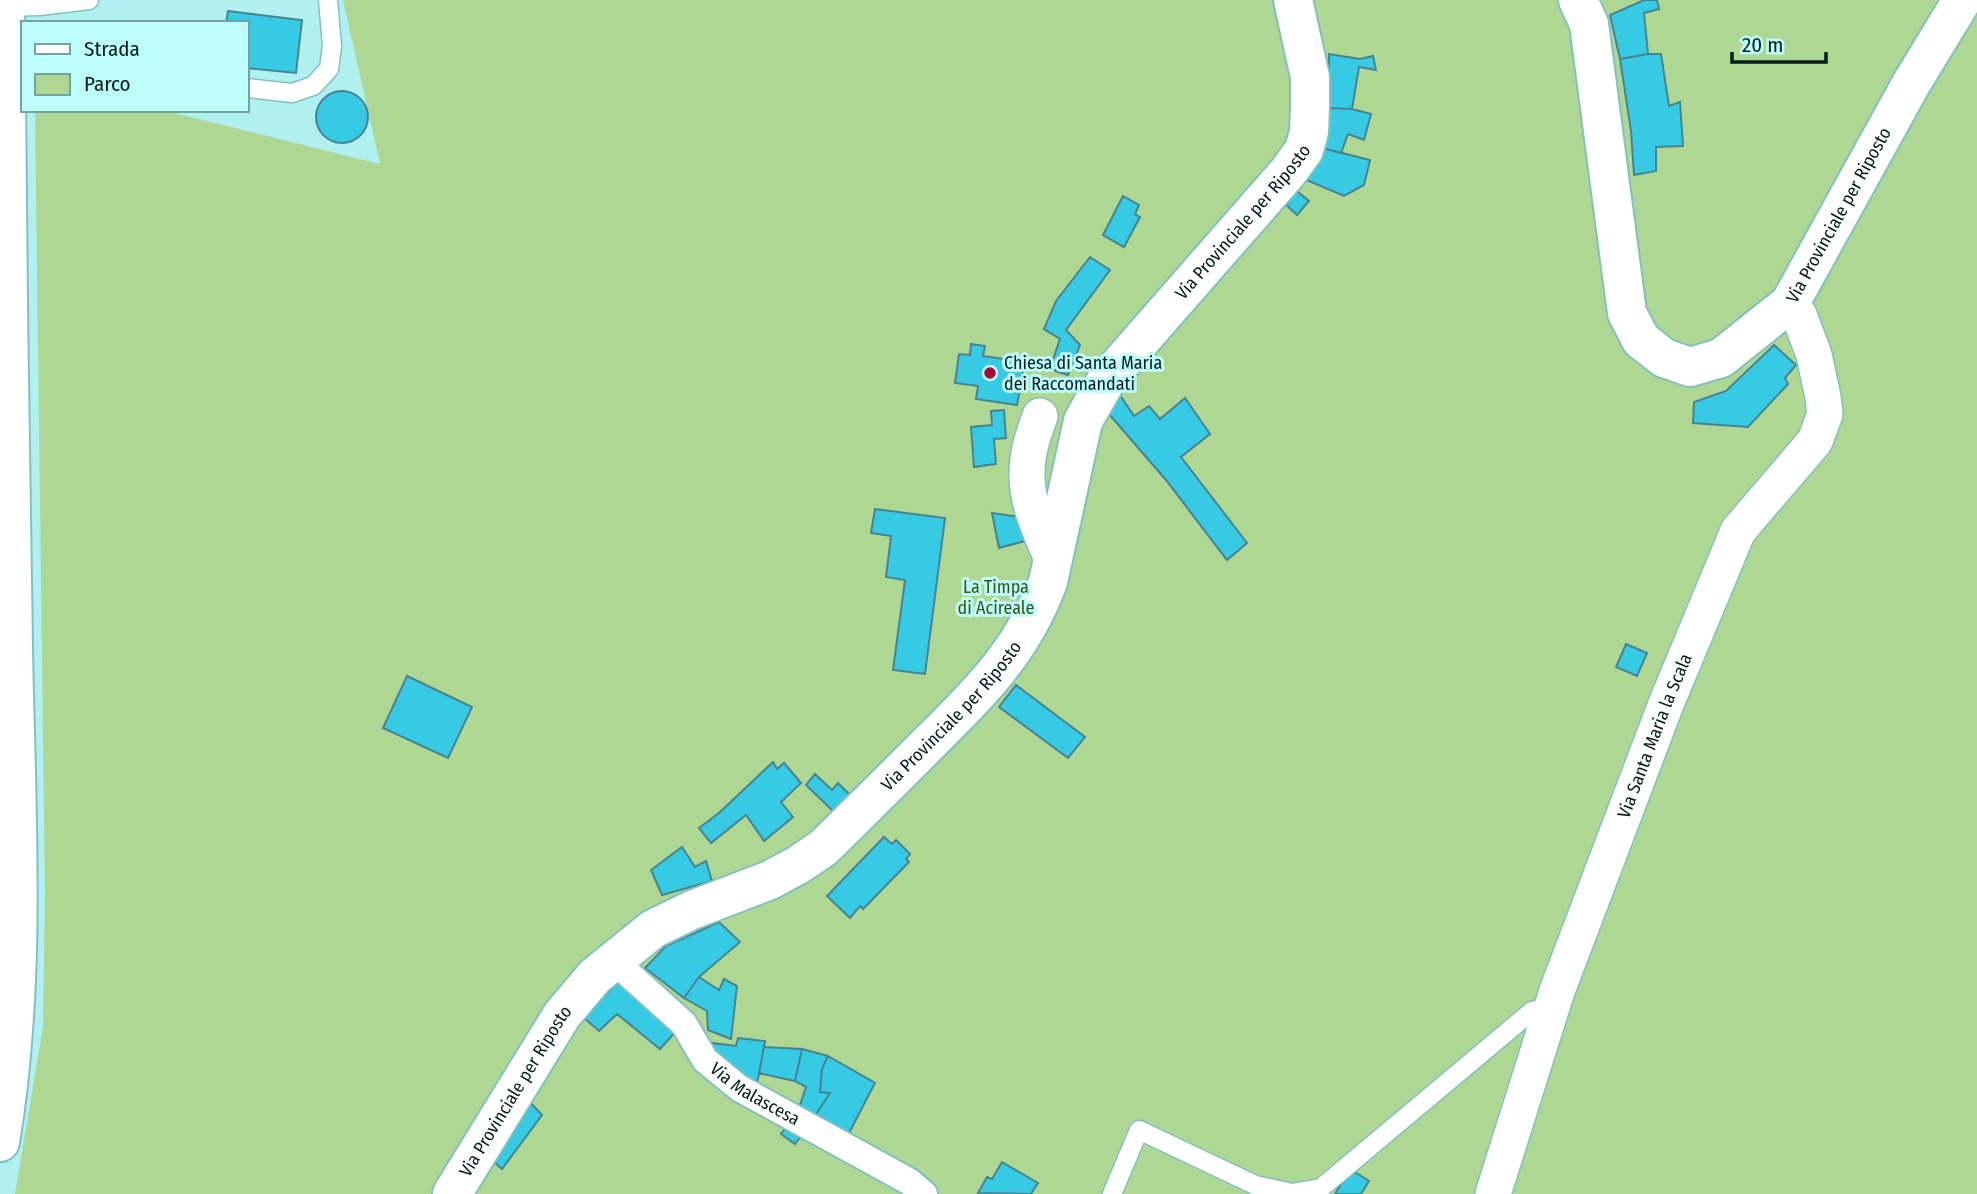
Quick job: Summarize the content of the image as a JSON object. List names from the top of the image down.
{
  "streets": {
    "street": ["Via Provinciale per Riposto", "Via Santa Maria la Scala", "Via Malascesa"]
  },
  "crossings": [
    ["Via Provinciale per Riposto", "Via Santa Maria la Scala"],
    ["Via Provinciale per Riposto", "Via Malascesa"]
  ],
  "parks": ["La Timpa di Acireale"],
  "places": ["Chiesa di Santa Maria dei Raccomandati"],
  "legend": ["Strada", "Parco"],
  "scale_bar": "20 m"
}
